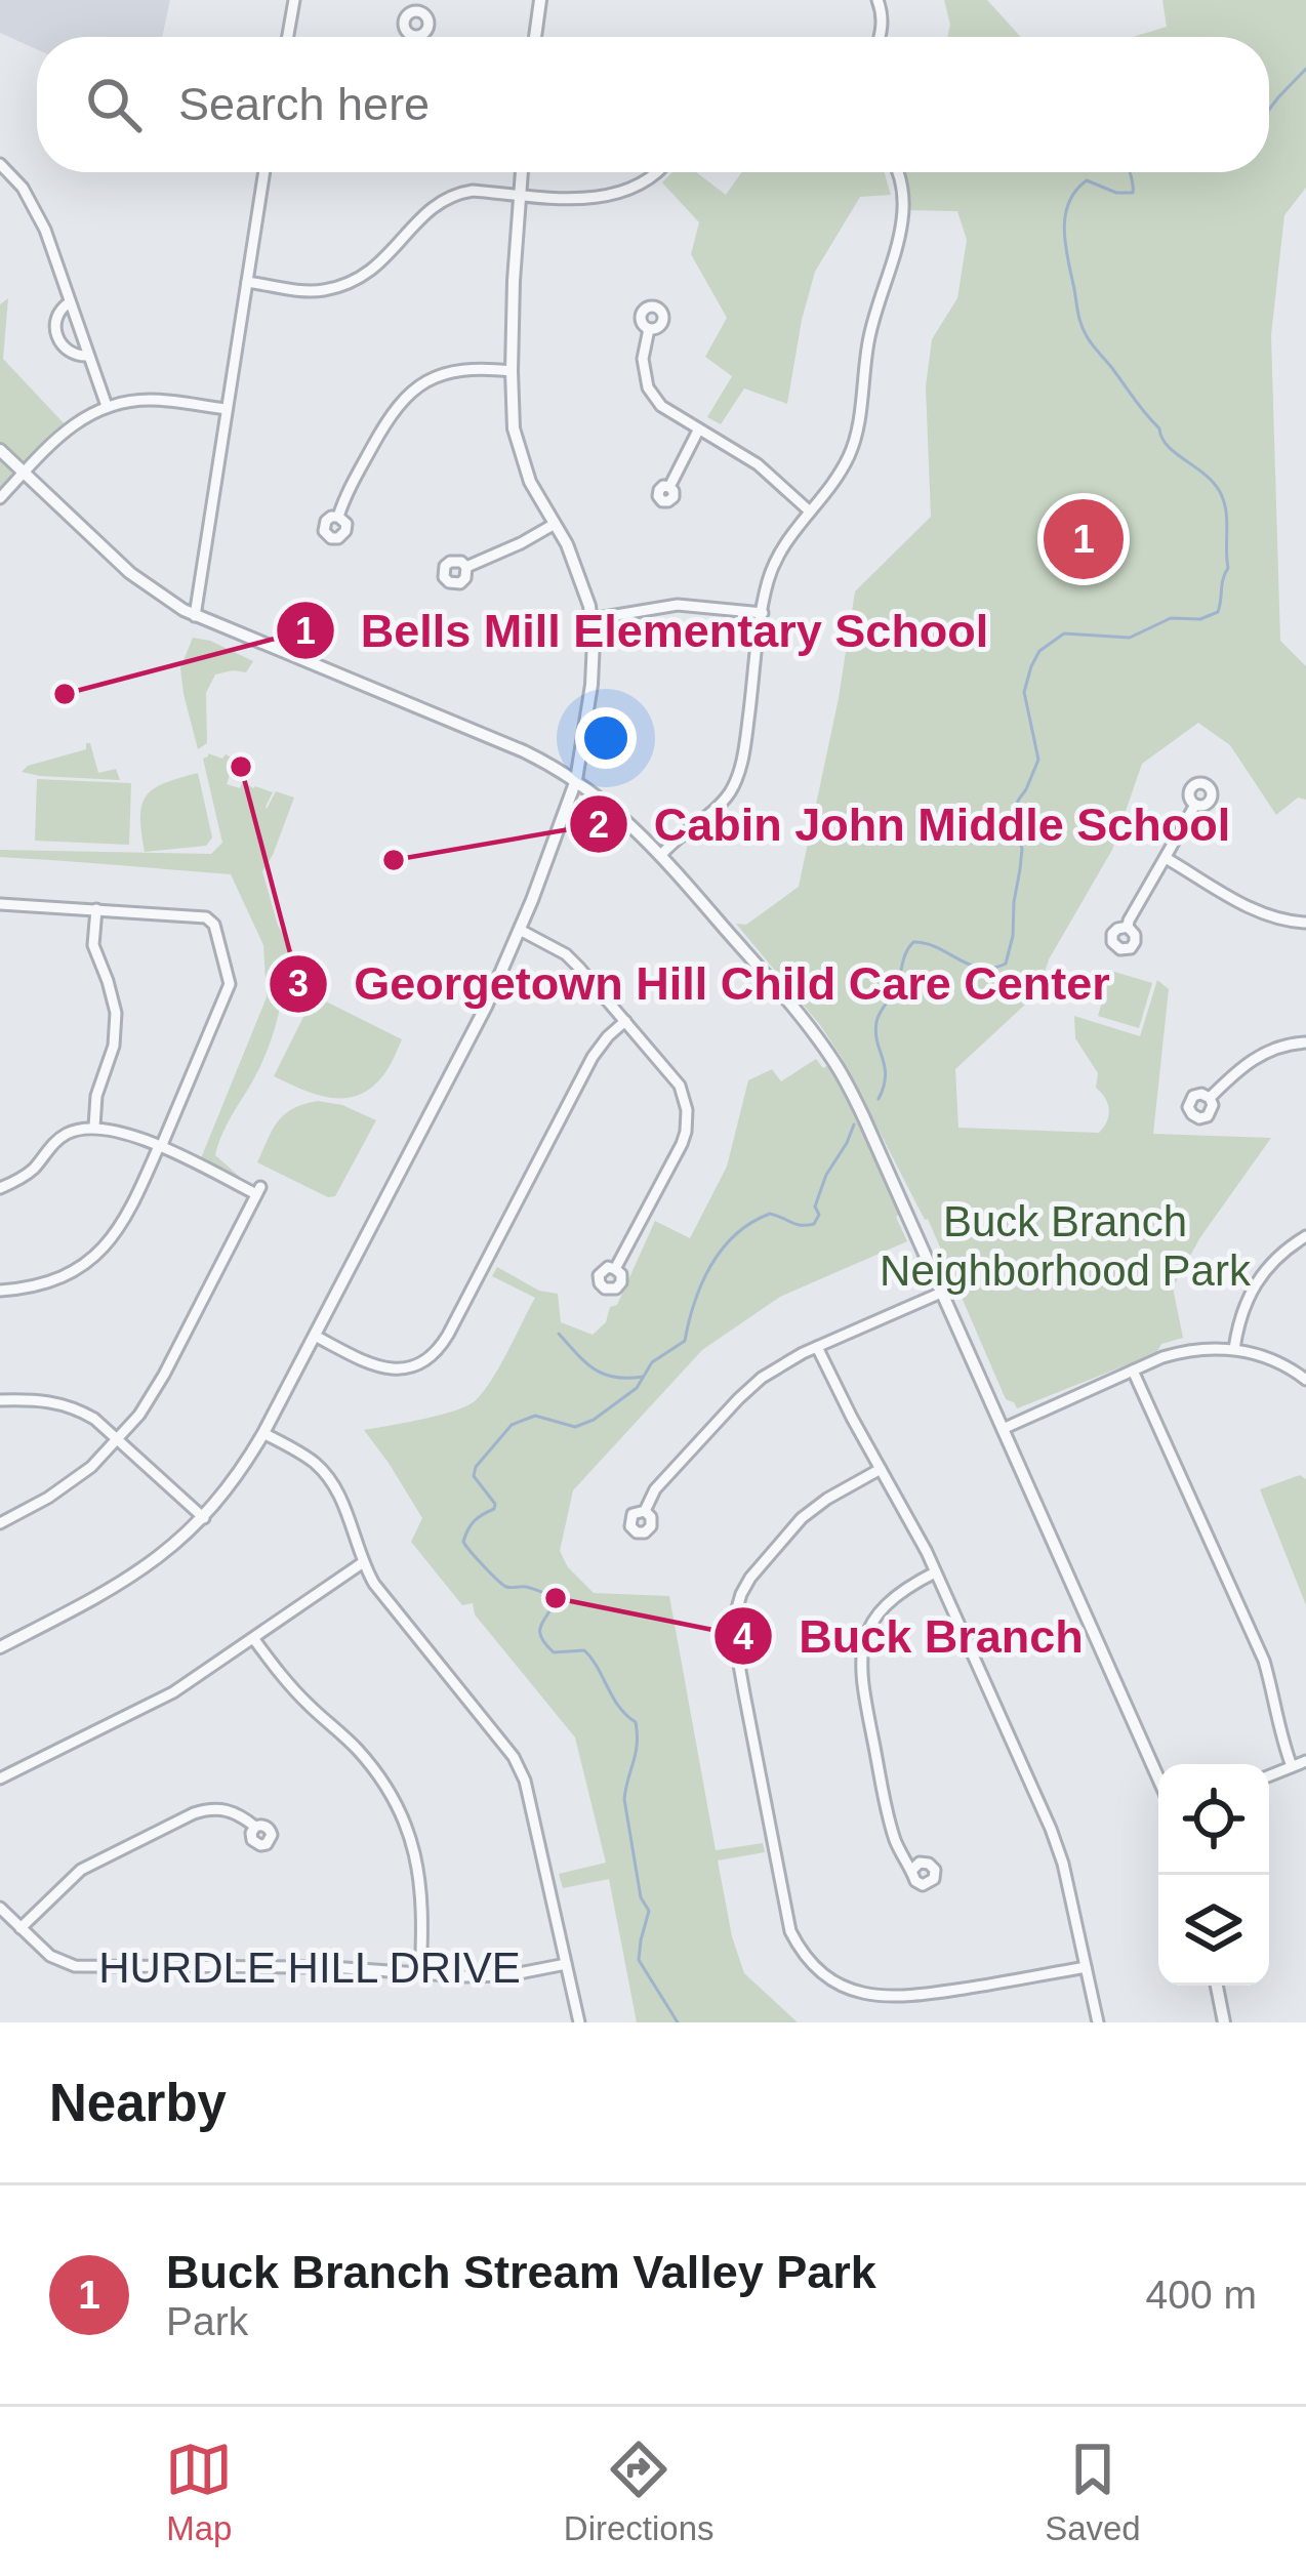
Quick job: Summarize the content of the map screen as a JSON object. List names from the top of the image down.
{
  "streets": {
    "street": ["HURDLE HILL DRIVE"]
  },
  "parks": ["Buck Branch Neighborhood Park"],
  "places": [
    "Bells Mill Elementary School",
    "Georgetown Hill Child Care Center",
    "Cabin John Middle School",
    "Buck Branch"
  ],
  "page": {
    "search": "Search here",
    "pins": "1",
    "heading": "Nearby",
    "list": [
      {
        "mark": "1",
        "name": "Buck Branch Stream Valley Park",
        "note": "Park",
        "value": "400 m"
      }
    ],
    "nav": ["Map", "Directions", "Saved"]
  }
}
